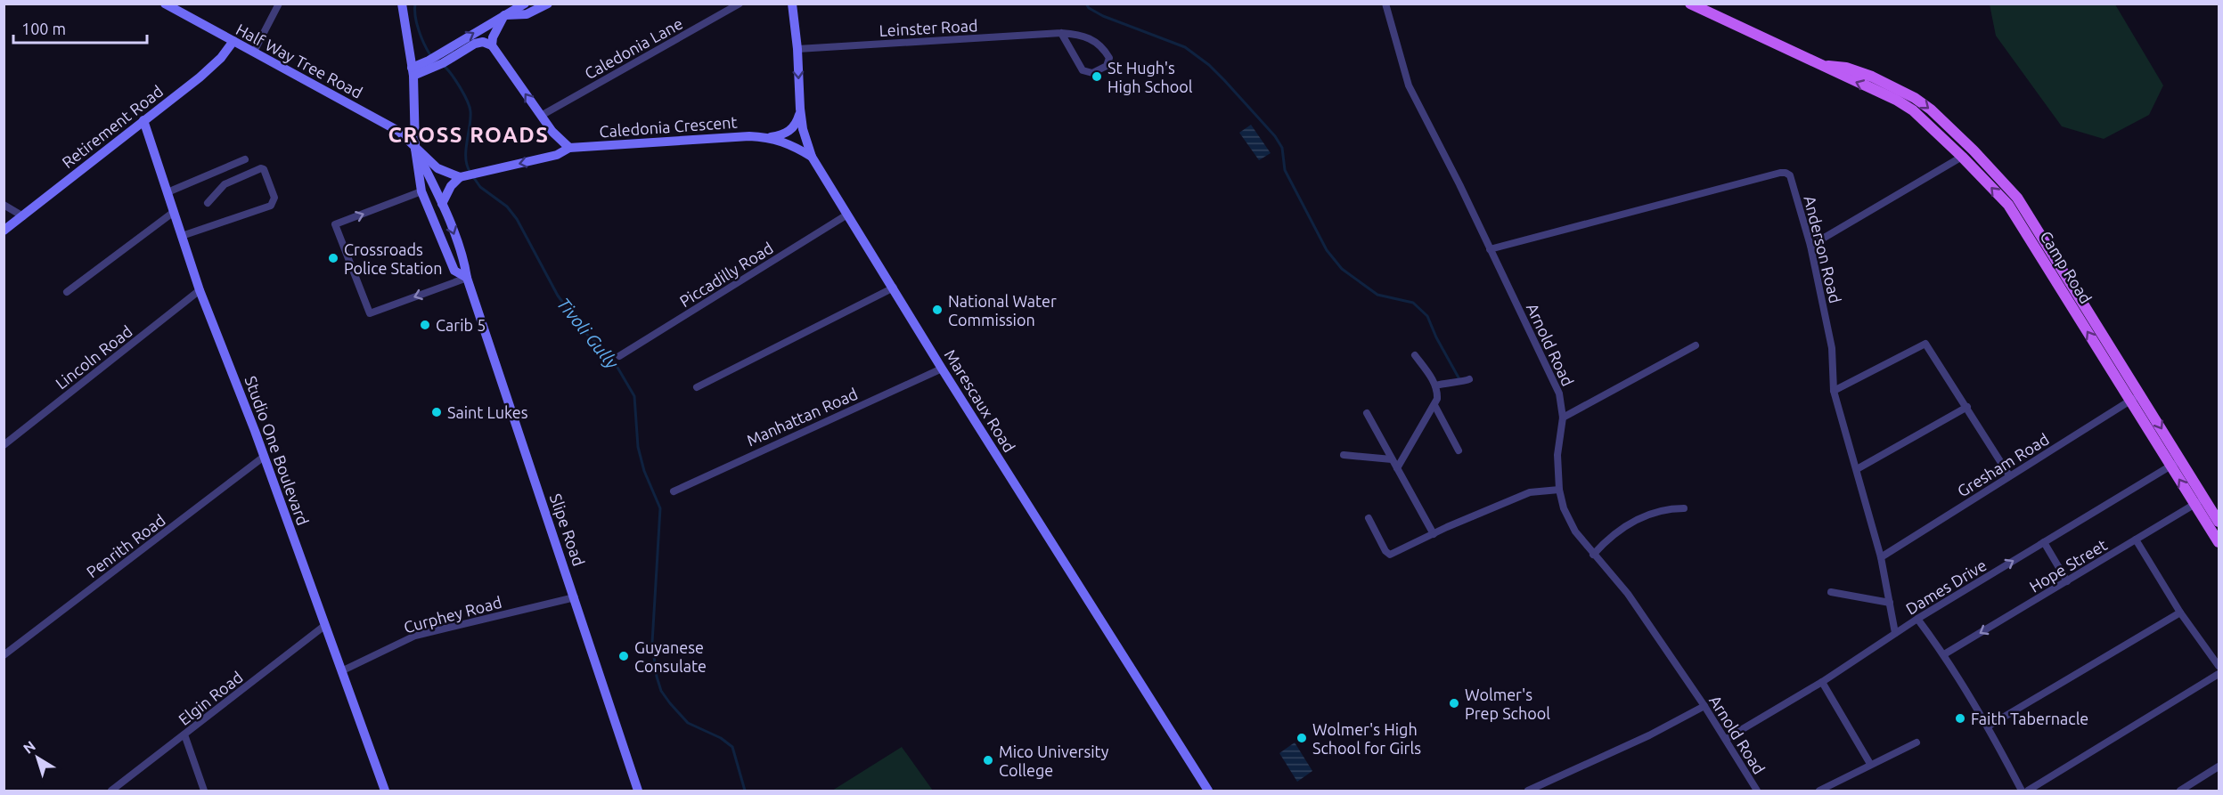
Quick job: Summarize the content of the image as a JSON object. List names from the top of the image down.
{
  "streets": {
    "main road": [
      "Half Way Tree Road",
      "Retirement Road",
      "Caledonia Crescent",
      "Camp Road",
      "Marescaux Road",
      "Studio One Boulevard",
      "Slipe Road"
    ],
    "street": [
      "Leinster Road",
      "Caledonia Lane",
      "Anderson Road",
      "Piccadilly Road",
      "Arnold Road",
      "Lincoln Road",
      "Manhattan Road",
      "Gresham Road",
      "Penrith Road",
      "Hope Street",
      "Dames Drive",
      "Curphey Road",
      "Elgin Road"
    ]
  },
  "crossings": [
    ["Leinster Road", "Marescaux Road"],
    ["Half Way Tree Road", "Retirement Road"],
    ["Half Way Tree Road", "Slipe Road"],
    ["Retirement Road", "Studio One Boulevard"],
    ["Caledonia Crescent", "Marescaux Road"],
    ["Anderson Road", "Arnold Road"],
    ["Anderson Road", "Gresham Road"],
    ["Anderson Road", "Dames Drive"],
    ["Camp Road", "Gresham Road"],
    ["Camp Road", "Hope Street"],
    ["Camp Road", "Dames Drive"],
    ["Piccadilly Road", "Marescaux Road"],
    ["Arnold Road", "Dames Drive"],
    ["Lincoln Road", "Studio One Boulevard"],
    ["Marescaux Road", "Manhattan Road"],
    ["Studio One Boulevard", "Penrith Road"],
    ["Studio One Boulevard", "Curphey Road"],
    ["Studio One Boulevard", "Elgin Road"],
    ["Slipe Road", "Curphey Road"]
  ],
  "one_way": ["Hope Street"],
  "districts": ["CROSS ROADS"],
  "water": ["Tivoli Gully"],
  "places": [
    "St Hugh's High School",
    "Crossroads Police Station",
    "National Water Commission",
    "Carib 5",
    "Saint Lukes",
    "Guyanese Consulate",
    "Wolmer's Prep School",
    "Faith Tabernacle",
    "Wolmer's High School for Girls",
    "Mico University College"
  ],
  "scale_bar": "100 m",
  "north": "top left"
}
